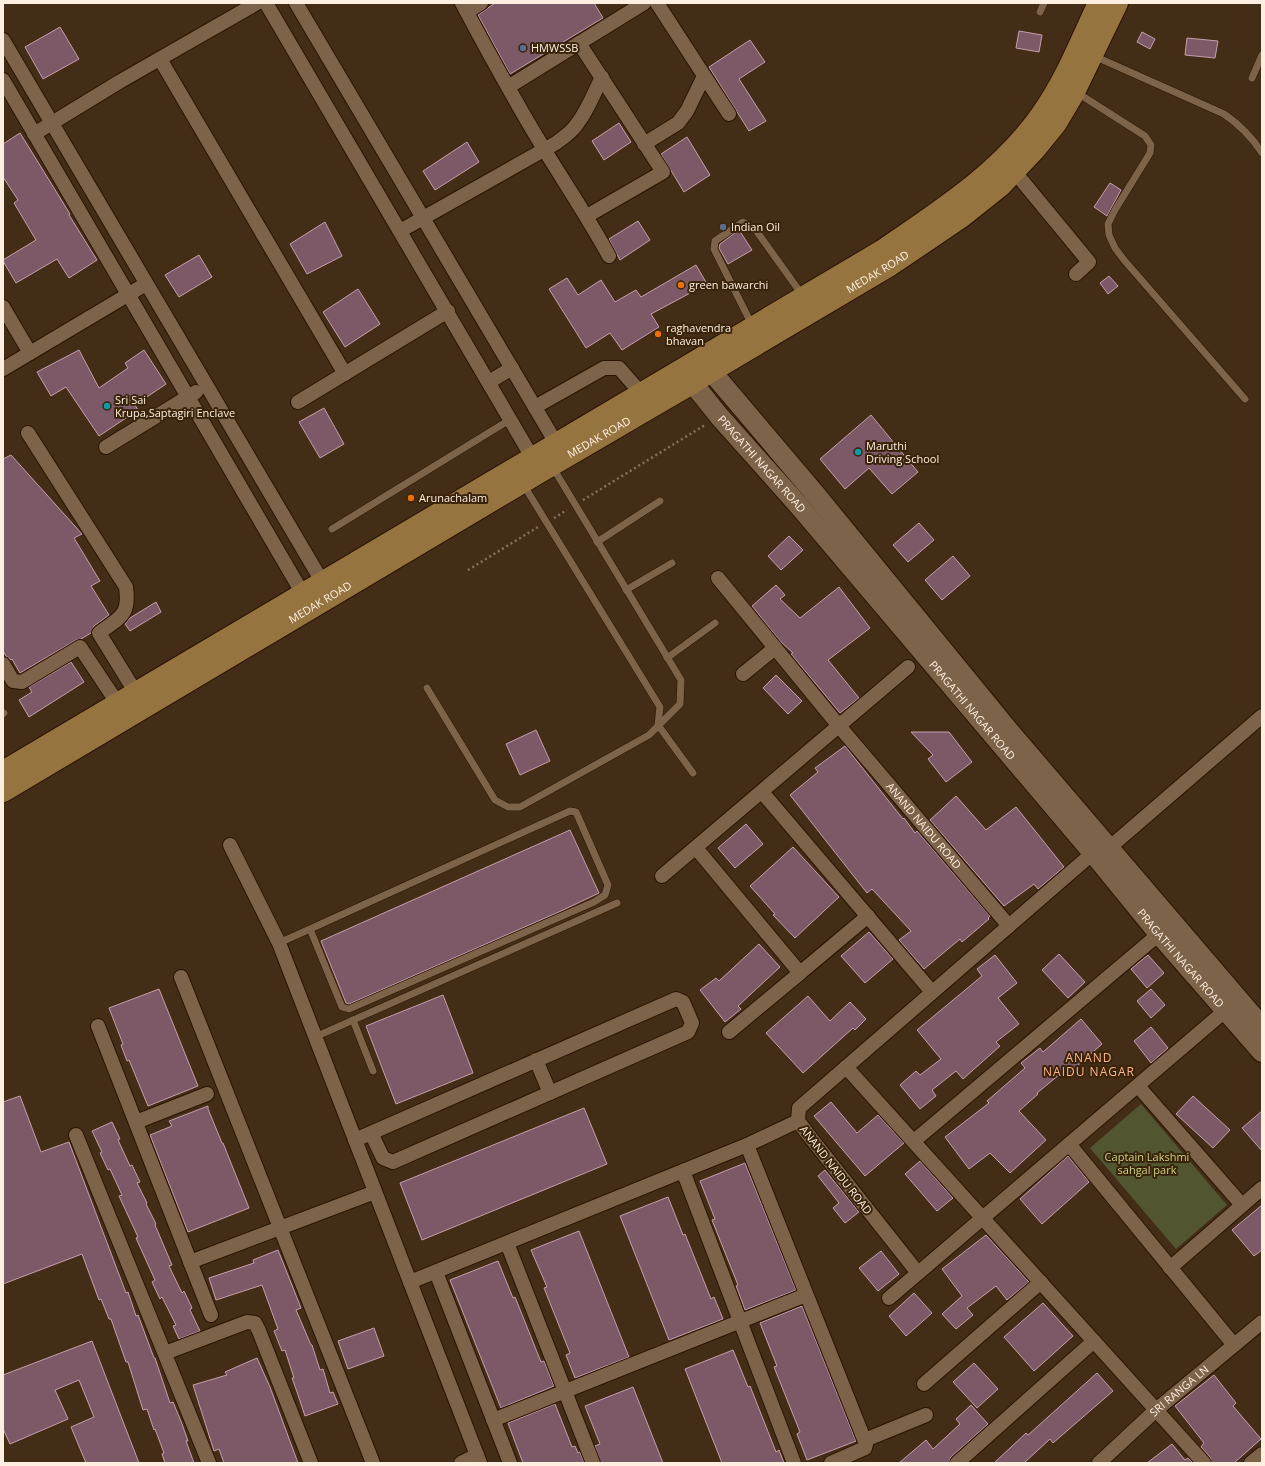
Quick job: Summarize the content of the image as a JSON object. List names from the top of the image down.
{
  "streets": {
    "main road": ["MEDAK ROAD", "PRAGATHI NAGAR ROAD"],
    "street": ["ANAND NAIDU ROAD", "SRI RANGA LN"]
  },
  "crossings": [
    ["MEDAK ROAD", "PRAGATHI NAGAR ROAD"],
    ["PRAGATHI NAGAR ROAD", "ANAND NAIDU ROAD"]
  ],
  "districts": ["ANAND NAIDU NAGAR"],
  "parks": ["Captain Lakshmi sahgal park"],
  "places": [
    "HMWSSB",
    "Indian Oil",
    "green bawarchi",
    "raghavendra bhavan",
    "Sri Sai Krupa,Saptagiri Enclave",
    "Maruthi Driving School",
    "Arunachalam"
  ]
}
